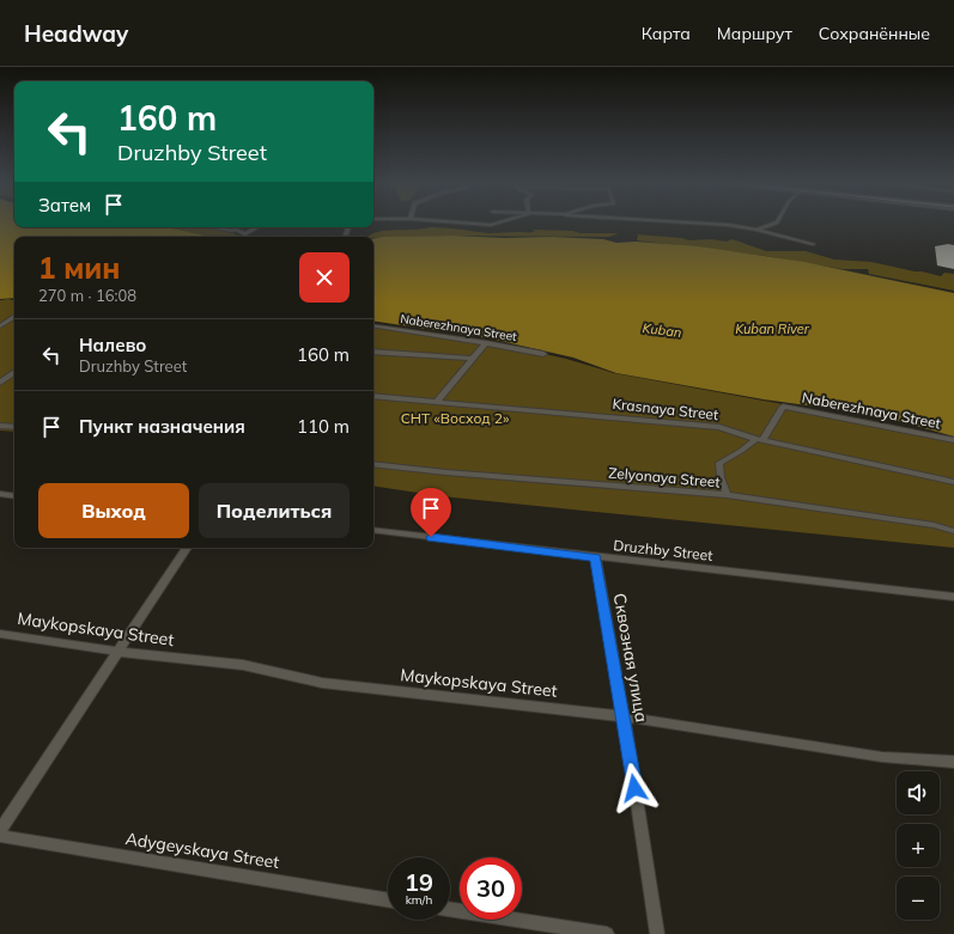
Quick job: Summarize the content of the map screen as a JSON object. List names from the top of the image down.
{
  "streets": {
    "street": [
      "Naberezhnaya Street",
      "Krasnaya Street",
      "Zelyonaya Street",
      "Druzhby Street",
      "Maykopskaya Street",
      "Сквозная улица",
      "Adygeyskaya Street"
    ]
  },
  "crossings": [
    ["Naberezhnaya Street", "Krasnaya Street"],
    ["Druzhby Street", "Сквозная улица"],
    ["Maykopskaya Street", "Сквозная улица"]
  ],
  "water": ["Kuban River", "Kuban"],
  "parks": ["СНТ «Восход 2»"],
  "page": {
    "header": "Headway",
    "nav": ["Карта", "Маршрут", "Сохранённые"],
    "turn": ["160 m", "Druzhby Street"],
    "then": "Затем",
    "heading": ["1 мин", "270 m · 16:08"],
    "list": [
      {
        "name": "Налево",
        "note": "Druzhby Street",
        "value": "160 m"
      },
      {
        "name": "Пункт назначения",
        "value": "110 m"
      }
    ],
    "buttons": ["Выход", "Поделиться"],
    "map_buttons": ["+", "−"],
    "speed": "19 km/h",
    "limit": "30"
  }
}
